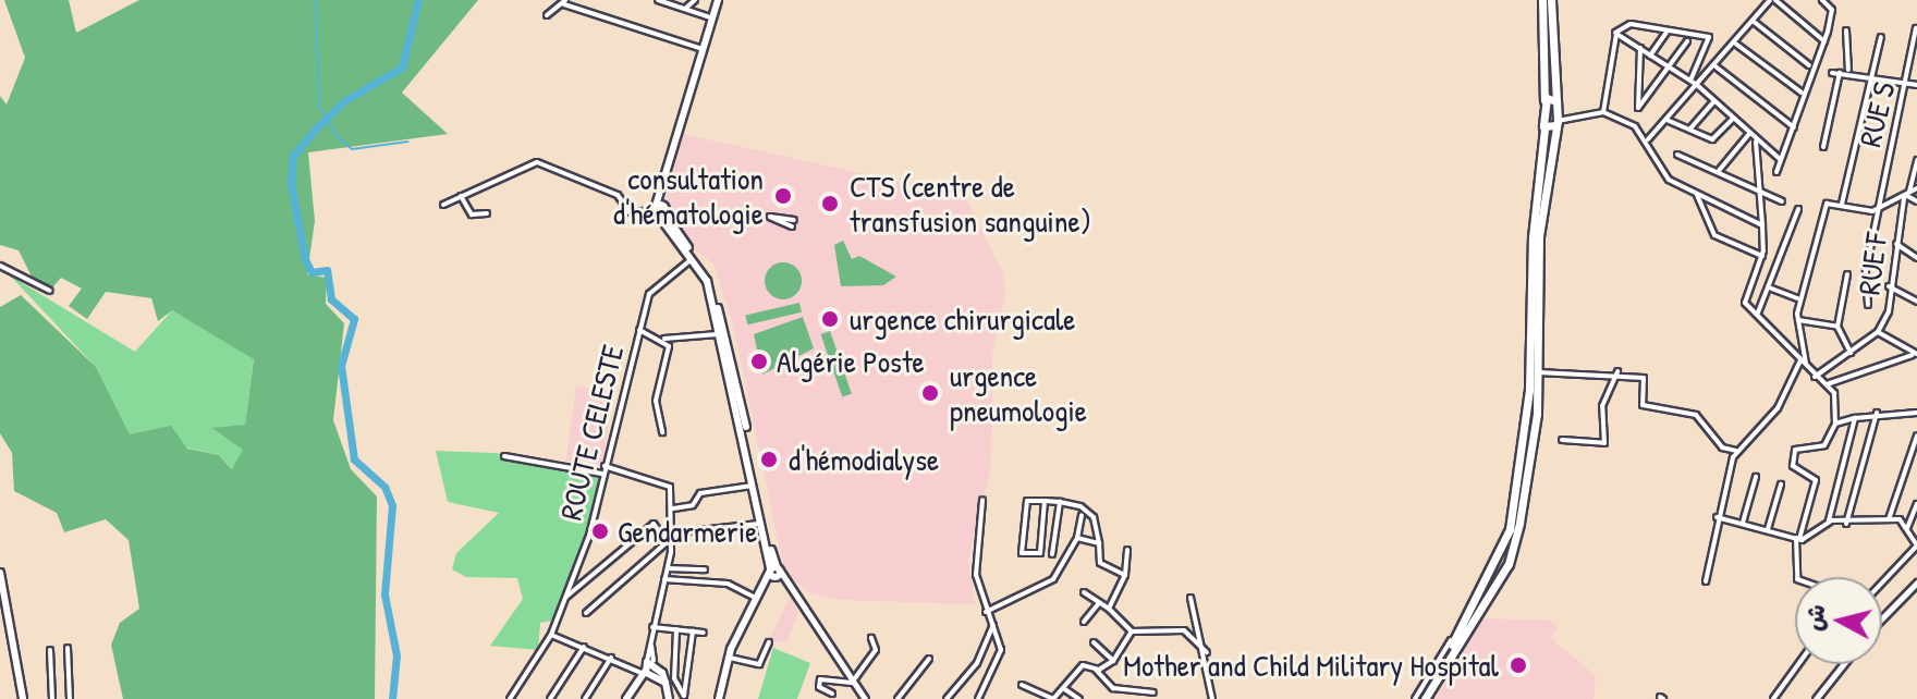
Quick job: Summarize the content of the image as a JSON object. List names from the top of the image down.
{
  "streets": {
    "street": ["RUE S", "RUE F", "ROUTE CELESTE"]
  },
  "places": [
    "consultation d'hématologie",
    "CTS (centre de transfusion sanguine)",
    "urgence chirurgicale",
    "Algérie Poste",
    "urgence pneumologie",
    "d'hémodialyse",
    "Gendarmerie",
    "Mother and Child Military Hospital"
  ],
  "north": "left"
}
